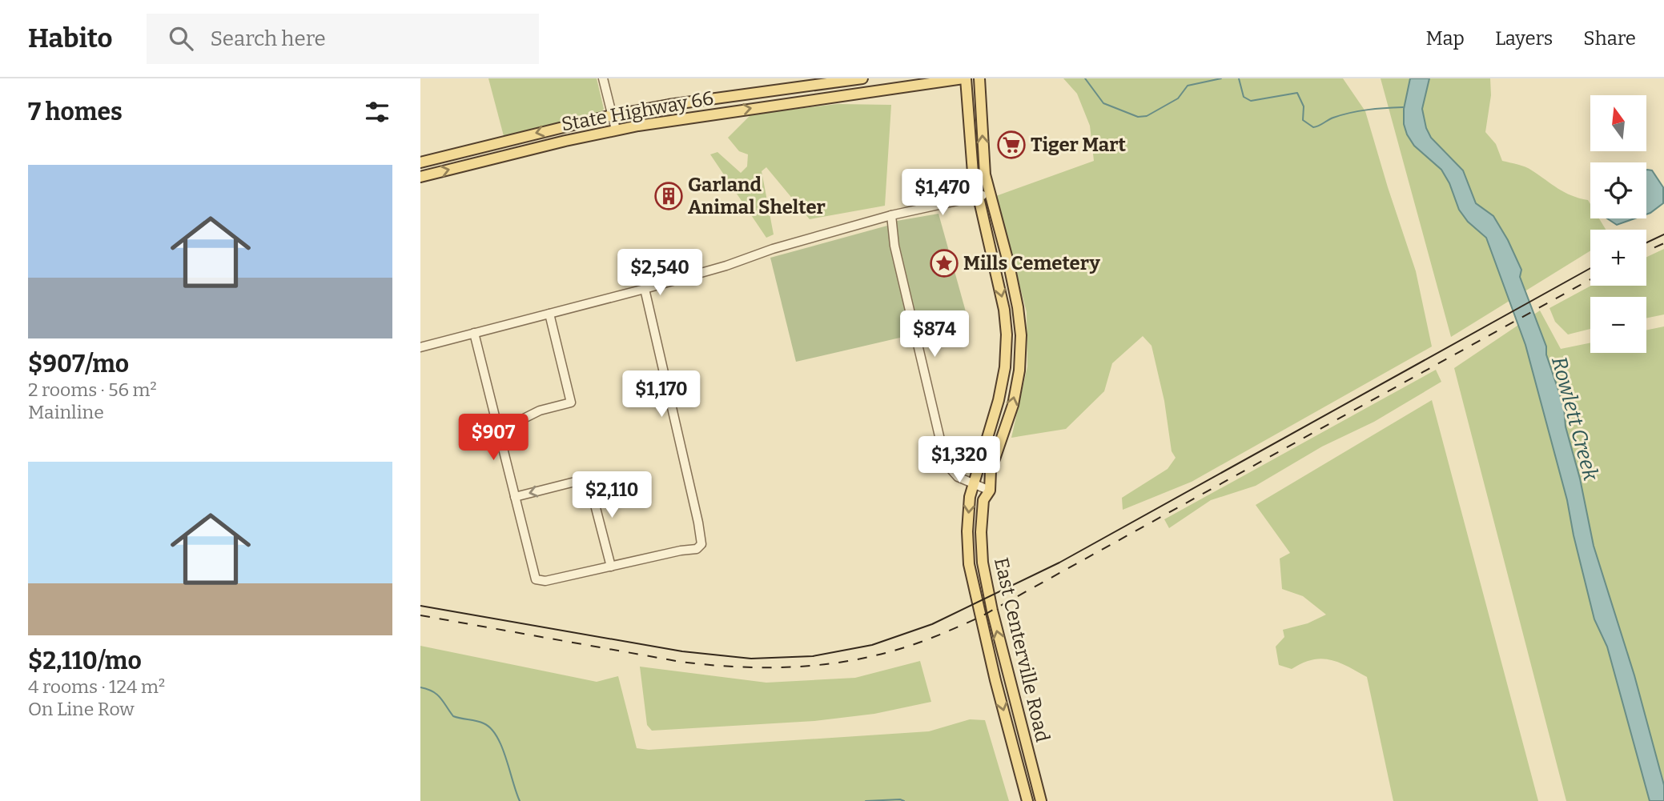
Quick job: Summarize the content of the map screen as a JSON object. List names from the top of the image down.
{
  "streets": {
    "main road": ["State Highway 66", "East Centerville Road"]
  },
  "crossings": [
    ["State Highway 66", "East Centerville Road"]
  ],
  "water": ["Rowlett Creek"],
  "places": {
    "supermarket": ["Tiger Mart"],
    "building": ["Garland Animal Shelter"],
    "place": ["Mills Cemetery"]
  },
  "north": "top",
  "page": {
    "header": "Habito",
    "search": "Search here",
    "nav": ["Map", "Layers", "Share"],
    "heading": "7 homes",
    "map_buttons": ["+", "−"],
    "list": [
      {
        "name": "$907/mo",
        "note": "2 rooms · 56 m² · Mainline"
      },
      {
        "name": "$2,110/mo",
        "note": "4 rooms · 124 m² · On Line Row"
      }
    ],
    "price": [
      "$1,470",
      "$2,540",
      "$874",
      "$1,170",
      "$907",
      "$1,320",
      "$2,110"
    ]
  }
}
